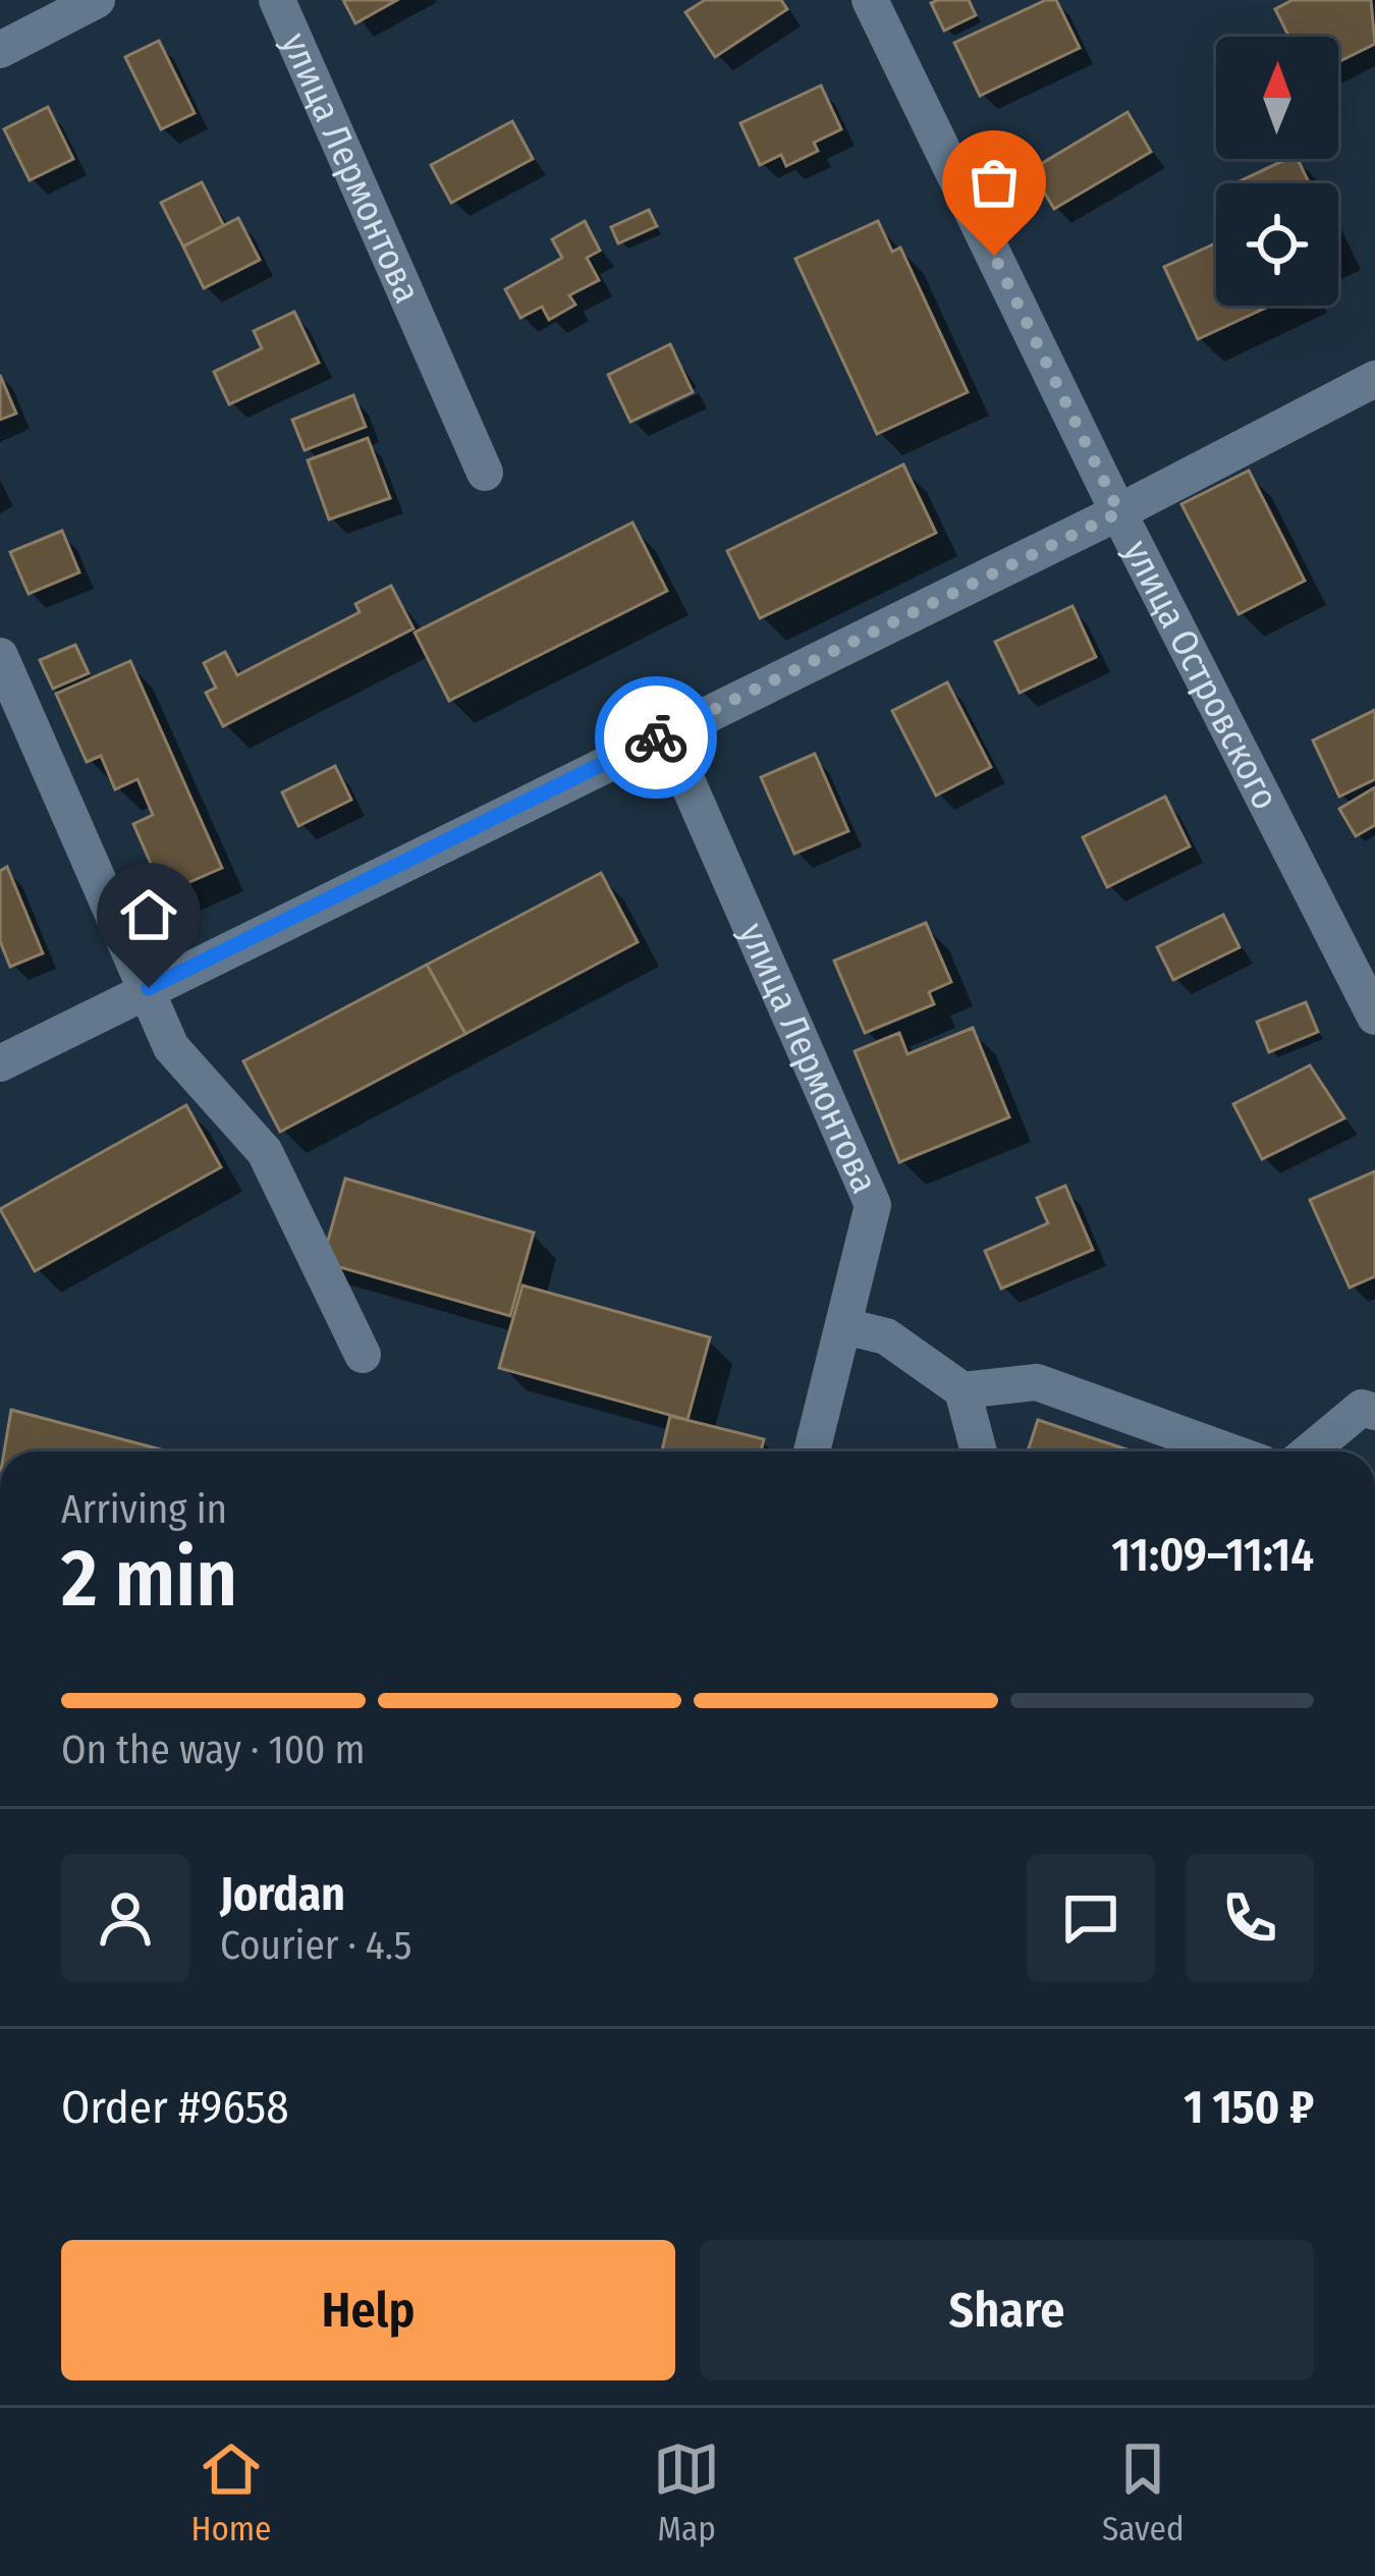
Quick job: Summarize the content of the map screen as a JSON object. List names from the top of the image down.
{
  "streets": {
    "street": ["улица Лермонтова", "улица Островского"]
  },
  "north": "top",
  "page": {
    "heading": ["2 min", "Arriving in", "11:09–11:14"],
    "panel": [
      "Jordan",
      "Courier · 4.5",
      "Order #9658",
      "1 150 ₽"
    ],
    "bar": "On the way · 100 m",
    "buttons": ["Help", "Share"],
    "tabs": ["Home", "Map", "Saved"]
  }
}
